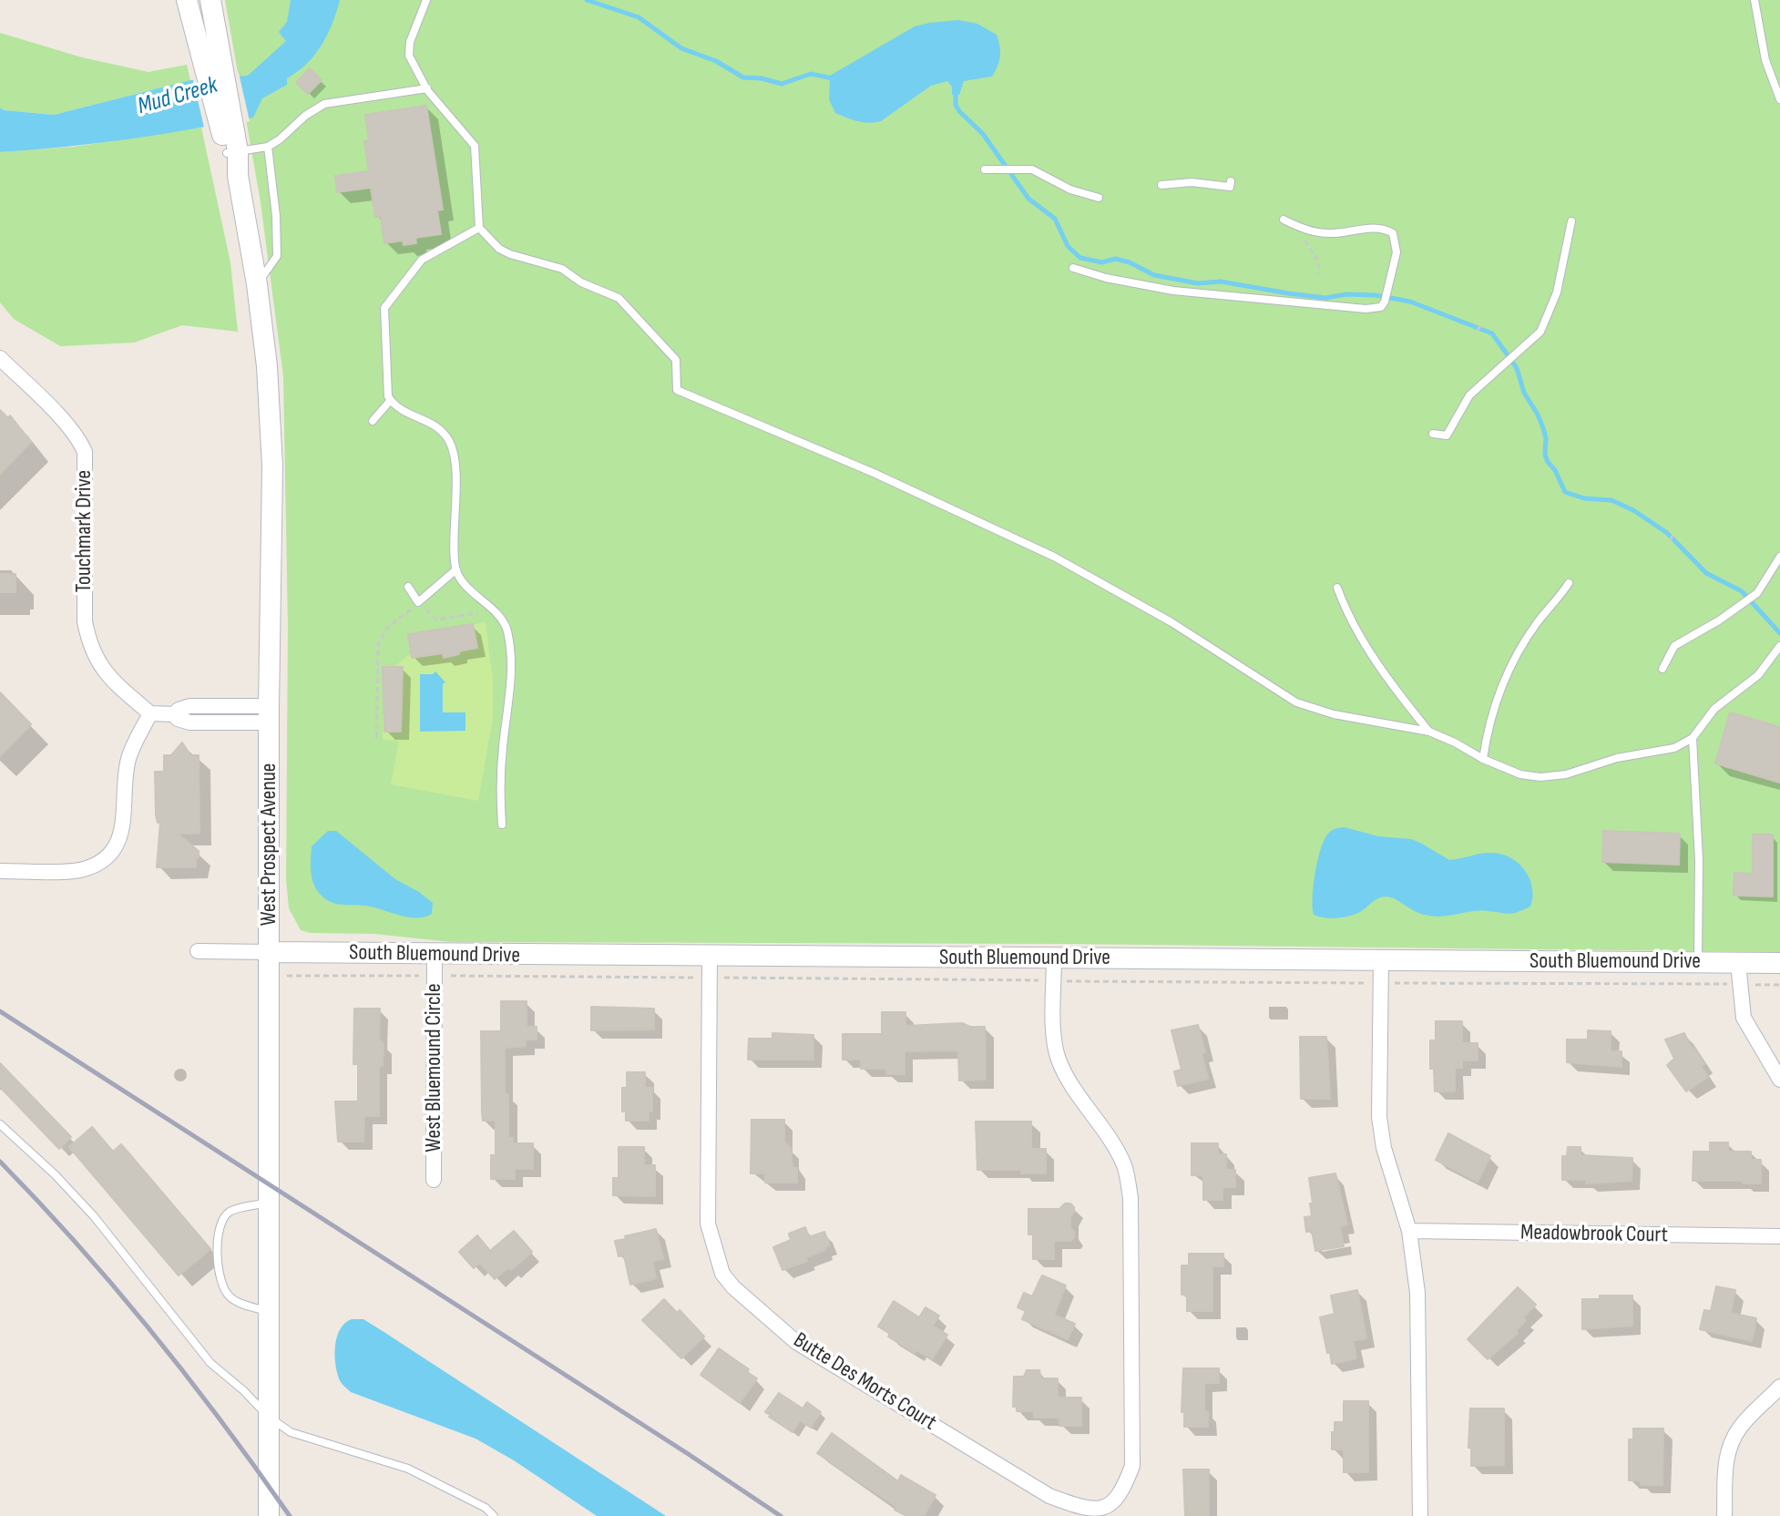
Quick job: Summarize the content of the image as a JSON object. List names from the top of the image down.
{
  "streets": {
    "main road": ["West Prospect Avenue", "South Bluemound Drive"],
    "street": [
      "Touchmark Drive",
      "West Bluemound Circle",
      "Meadowbrook Court",
      "Butte Des Morts Court"
    ]
  },
  "crossings": [
    ["West Prospect Avenue", "South Bluemound Drive"],
    ["South Bluemound Drive", "West Bluemound Circle"],
    ["South Bluemound Drive", "Butte Des Morts Court"]
  ],
  "water": ["Mud Creek"]
}
